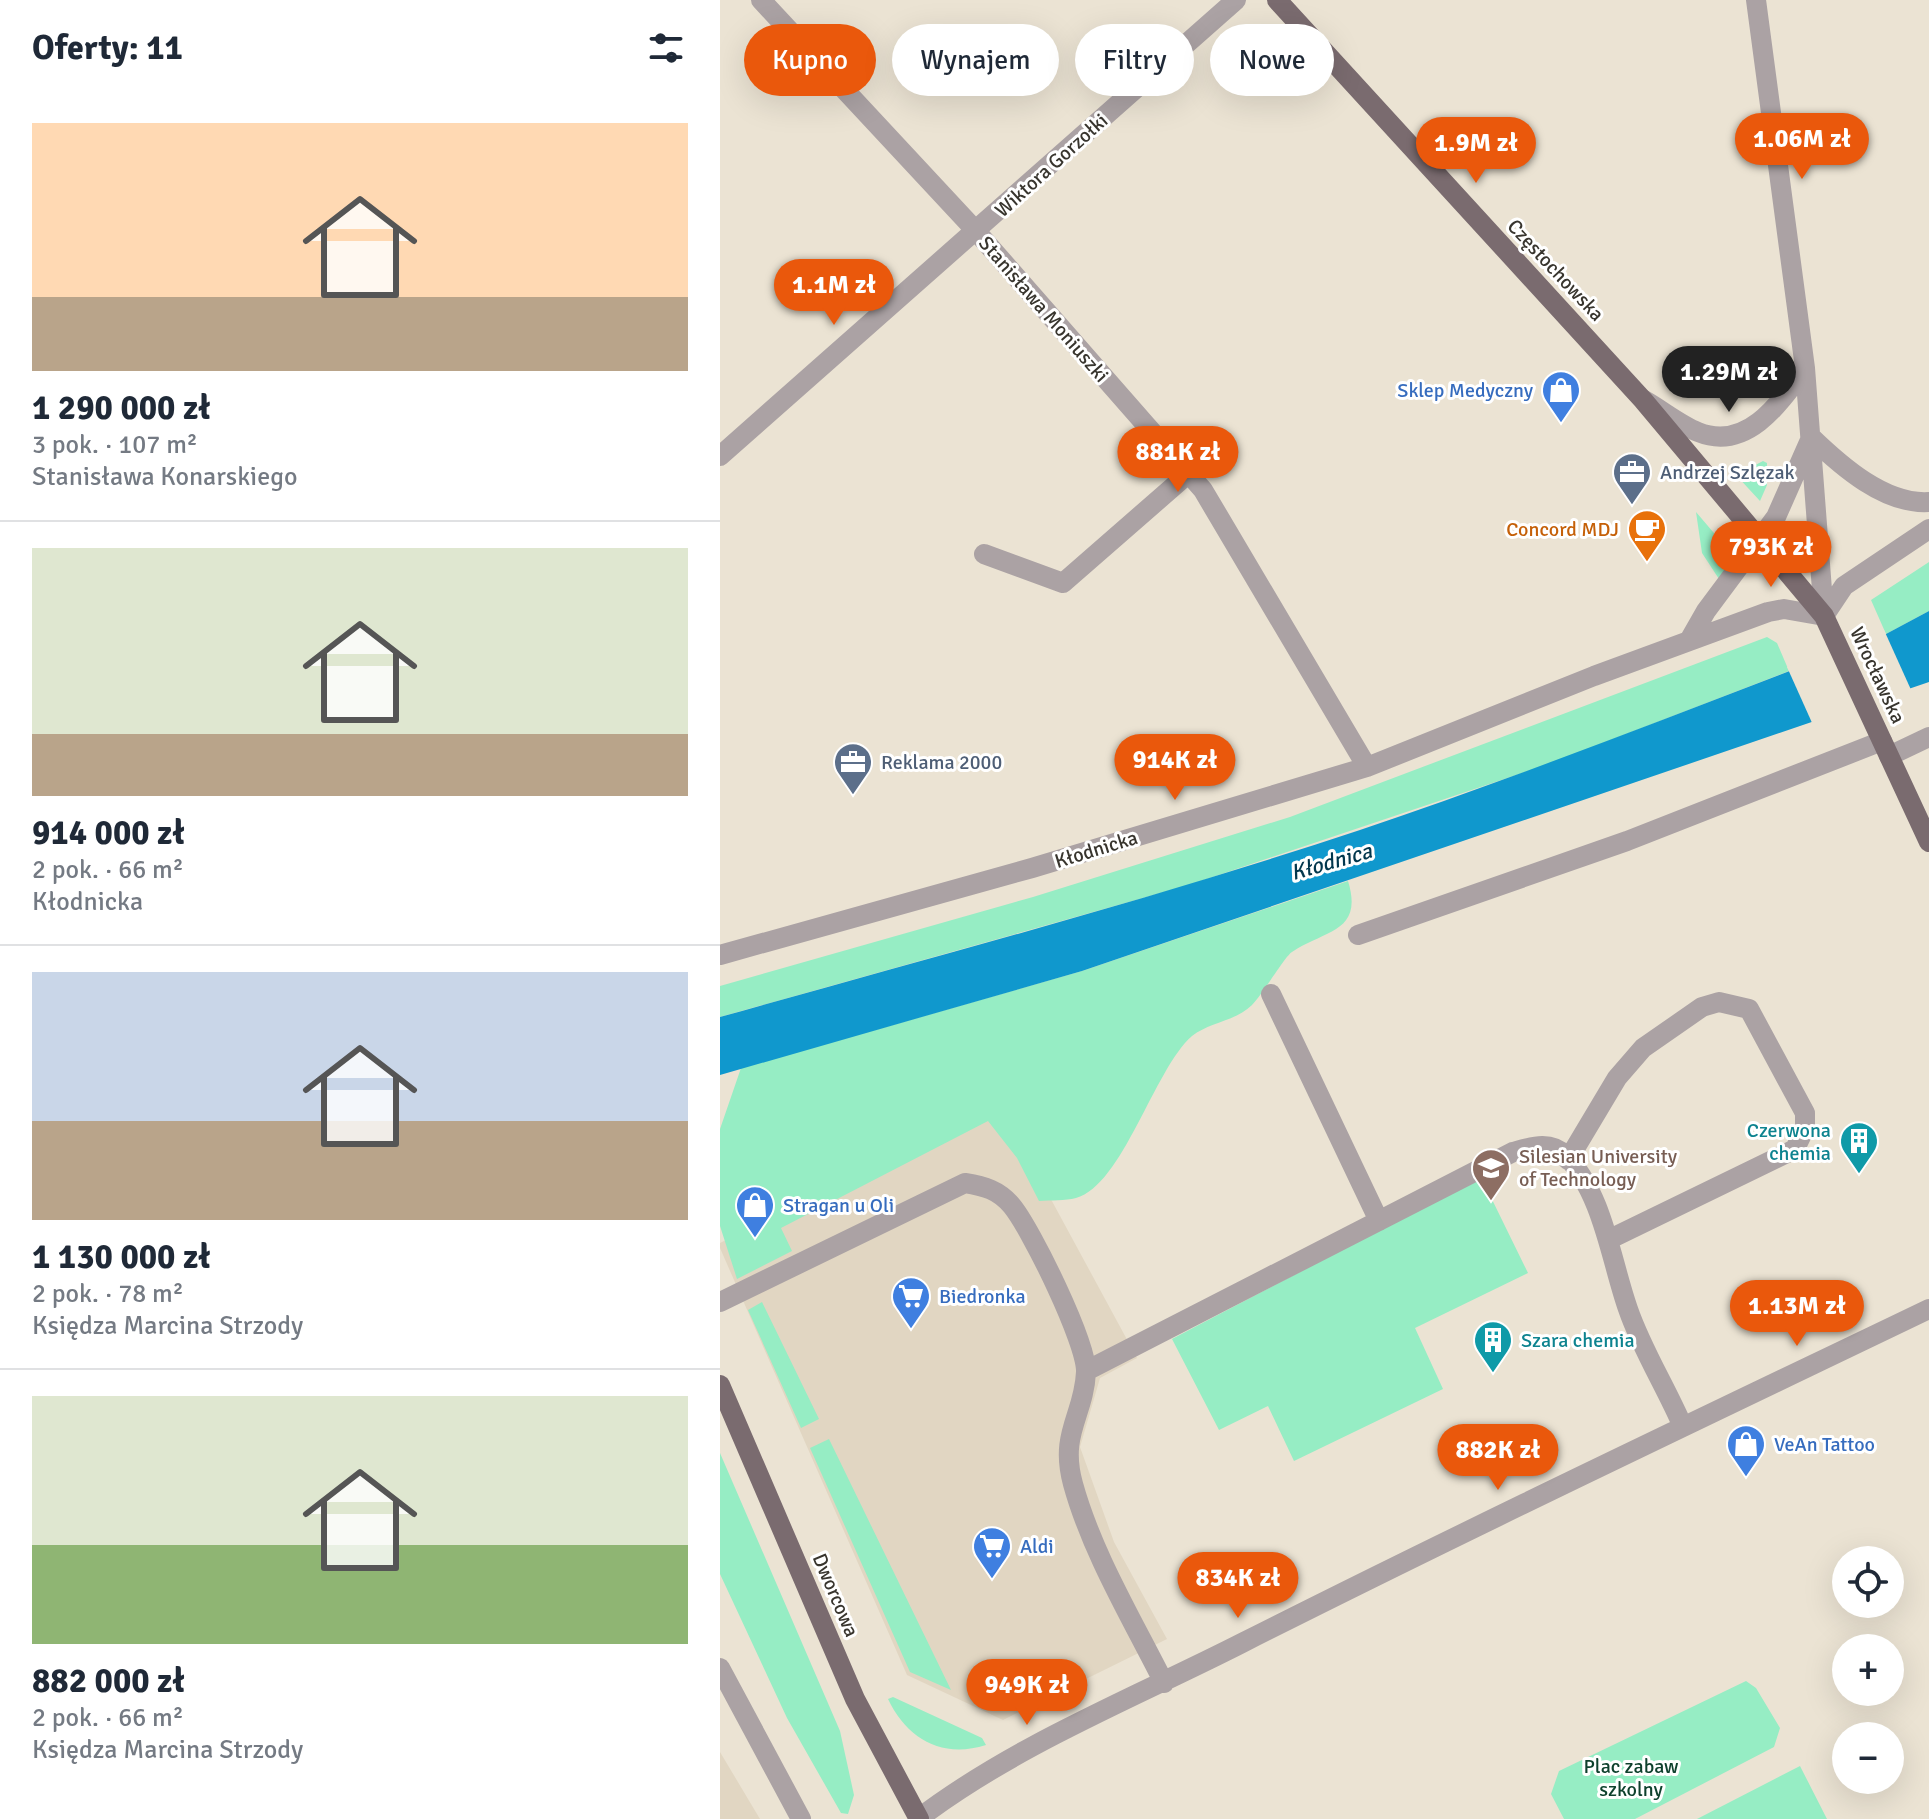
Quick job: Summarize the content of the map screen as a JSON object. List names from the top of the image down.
{
  "streets": {
    "main road": ["Częstochowska", "Wrocławska", "Dworcowa"],
    "street": ["Wiktora Gorzołki", "Stanisława Moniuszki", "Kłodnicka"]
  },
  "crossings": [
    ["Wiktora Gorzołki", "Stanisława Moniuszki"],
    ["Częstochowska", "Wrocławska"],
    ["Częstochowska", "Kłodnicka"],
    ["Stanisława Moniuszki", "Kłodnicka"],
    ["Wrocławska", "Kłodnicka"]
  ],
  "water": ["Kłodnica"],
  "parks": ["Plac zabaw szkolny"],
  "places": {
    "shop": ["Sklep Medyczny", "Stragan u Oli", "VeAn Tattoo"],
    "office": ["Andrzej Szlęzak", "Reklama 2000"],
    "cafe": ["Concord MDJ"],
    "building": ["Czerwona chemia", "Szara chemia"],
    "school or university": ["Silesian University of Technology"],
    "supermarket": ["Biedronka", "Aldi"]
  },
  "page": {
    "heading": "Oferty: 11",
    "chip": [
      "Kupno",
      "Wynajem",
      "Filtry",
      "Nowe"
    ],
    "list": [
      {
        "name": "1 290 000 zł",
        "note": "3 pok. · 107 m² · Stanisława Konarskiego"
      },
      {
        "name": "914 000 zł",
        "note": "2 pok. · 66 m² · Kłodnicka"
      },
      {
        "name": "1 130 000 zł",
        "note": "2 pok. · 78 m² · Księdza Marcina Strzody"
      },
      {
        "name": "882 000 zł",
        "note": "2 pok. · 66 m² · Księdza Marcina Strzody"
      }
    ],
    "price": [
      "1.06M zł",
      "1.9M zł",
      "1.1M zł",
      "1.29M zł",
      "881K zł",
      "793K zł",
      "914K zł",
      "1.13M zł",
      "882K zł",
      "834K zł",
      "949K zł"
    ],
    "map_buttons": ["+", "−"]
  }
}
